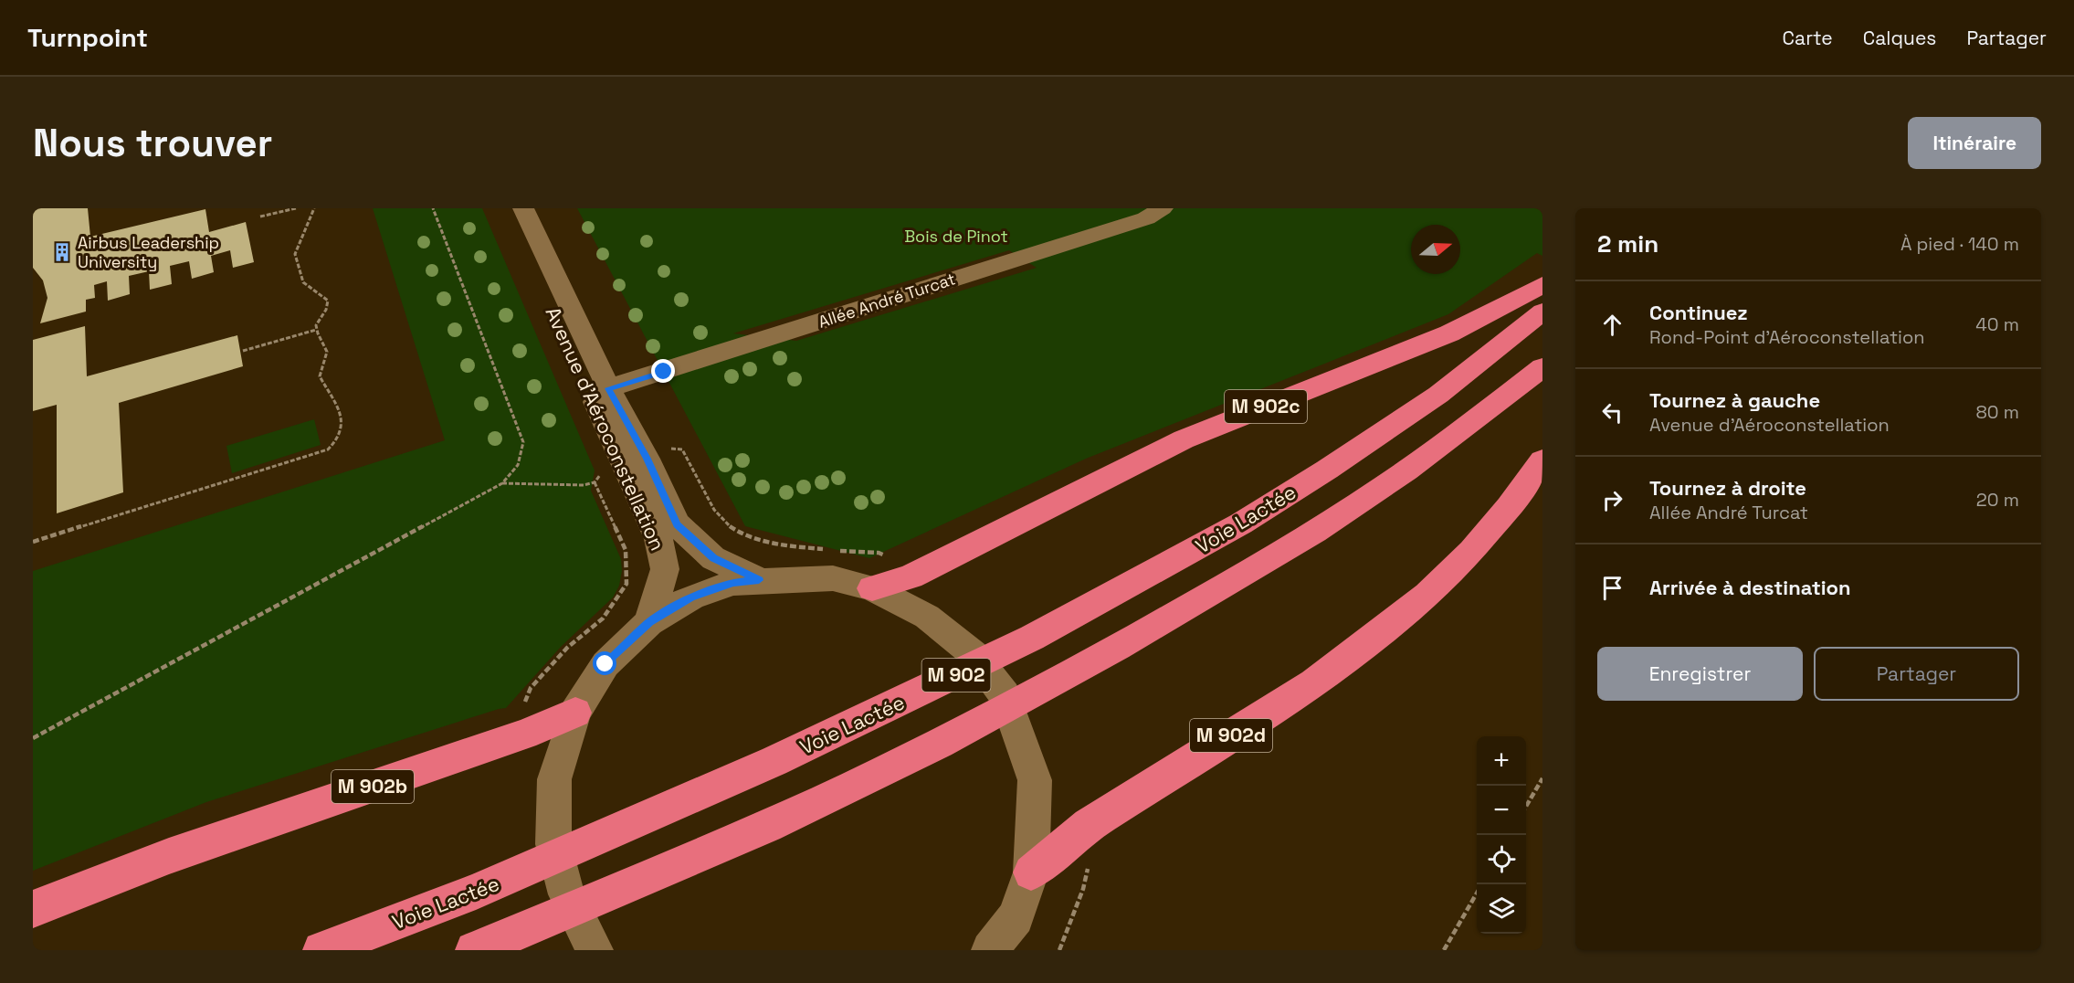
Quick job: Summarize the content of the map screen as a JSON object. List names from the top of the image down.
{
  "streets": {
    "highway": [
      "M 902c",
      "Voie Lactée",
      "M 902",
      "M 902d",
      "M 902b"
    ],
    "street": ["Allée André Turcat", "Avenue d'Aéroconstellation"]
  },
  "crossings": [
    ["Allée André Turcat", "Avenue d'Aéroconstellation"]
  ],
  "parks": ["Bois de Pinot"],
  "places": {
    "building": ["Airbus Leadership University"]
  },
  "north": "right",
  "page": {
    "header": "Turnpoint",
    "nav": ["Carte", "Calques", "Partager"],
    "buttons": [
      "Itinéraire",
      ["Enregistrer", "Partager"]
    ],
    "title": "Nous trouver",
    "heading": ["2 min", "À pied · 140 m"],
    "list": [
      ["Continuez", "Rond-Point d'Aéroconstellation", "40 m"],
      ["Tournez à gauche", "Avenue d'Aéroconstellation", "80 m"],
      ["Tournez à droite", "Allée André Turcat", "20 m"],
      "Arrivée à destination"
    ],
    "map_buttons": ["+", "−"]
  }
}
